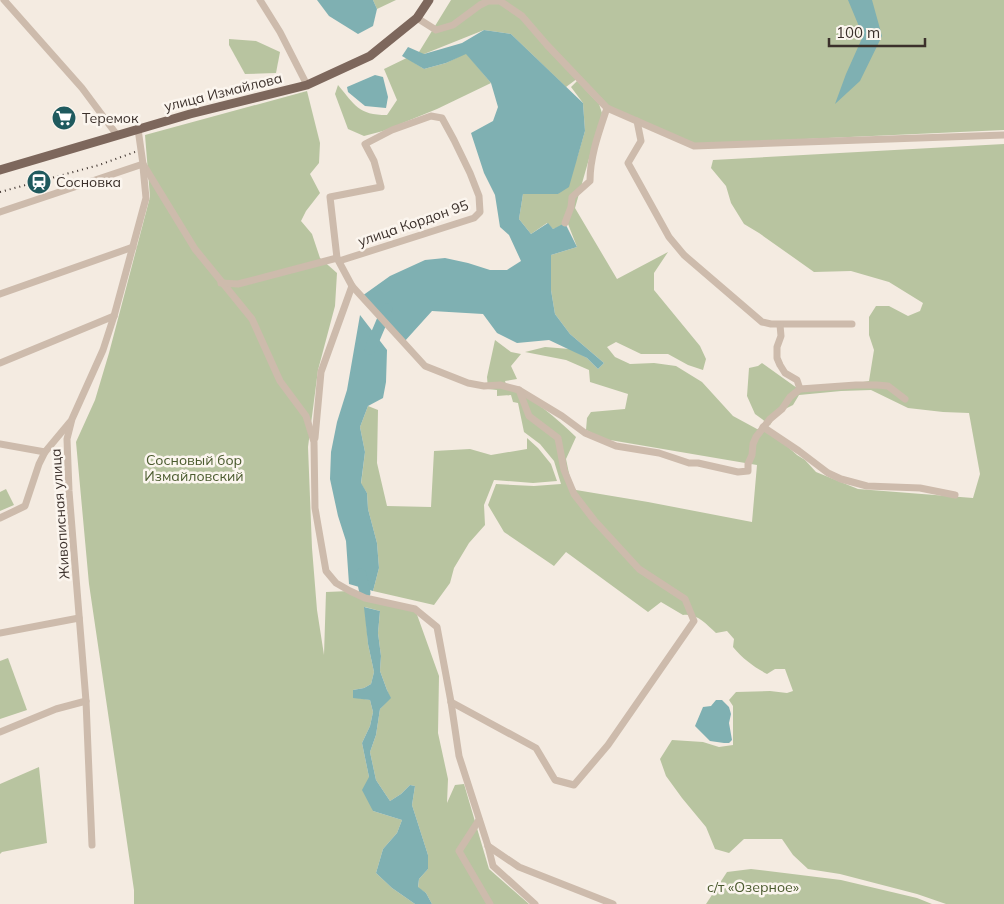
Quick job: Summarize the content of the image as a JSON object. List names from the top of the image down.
{
  "streets": {
    "main road": ["улица Измайлова"],
    "street": ["улица Кордон 95", "Живописная улица"]
  },
  "crossings": [
    ["улица Измайлова", "Живописная улица"]
  ],
  "parks": ["Сосновый бор Измайловский", "с/т «Озерное»"],
  "places": {
    "supermarket": ["Теремок"],
    "station": ["Сосновка"]
  },
  "scale_bar": "100 m"
}
